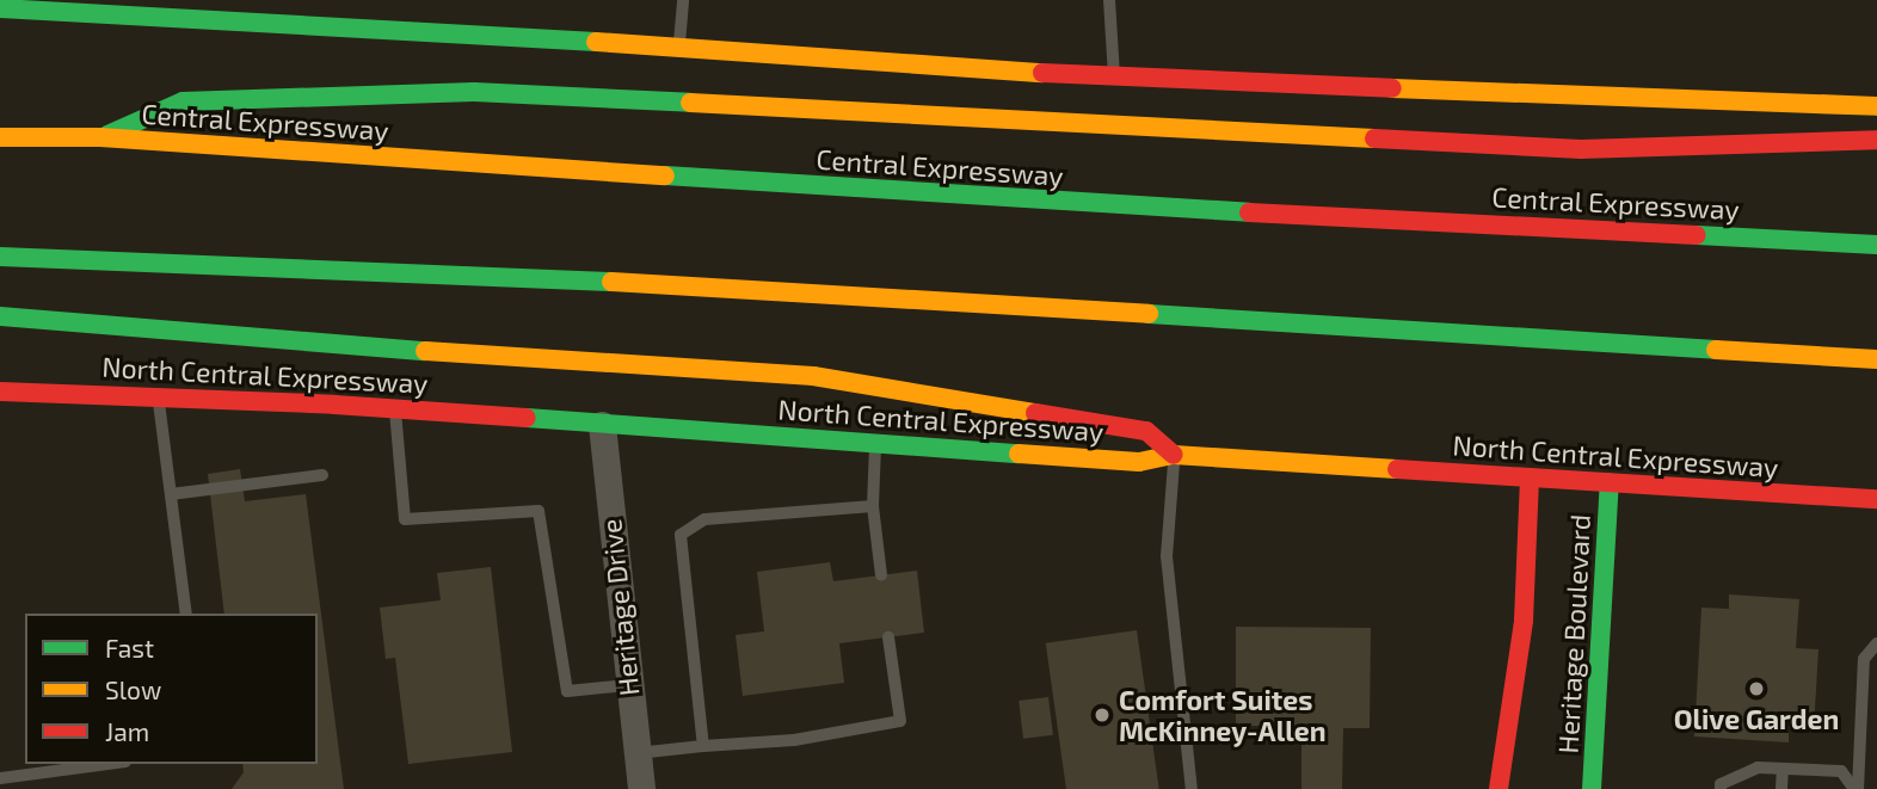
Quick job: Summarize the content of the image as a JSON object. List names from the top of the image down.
{
  "streets": {
    "main road": ["Central Expressway", "North Central Expressway", "Heritage Boulevard"],
    "street": ["Heritage Drive"]
  },
  "crossings": [
    ["North Central Expressway", "Heritage Drive"],
    ["North Central Expressway", "Heritage Boulevard"]
  ],
  "places": ["Olive Garden", "Comfort Suites McKinney-Allen"],
  "legend": ["Fast", "Slow", "Jam"]
}
